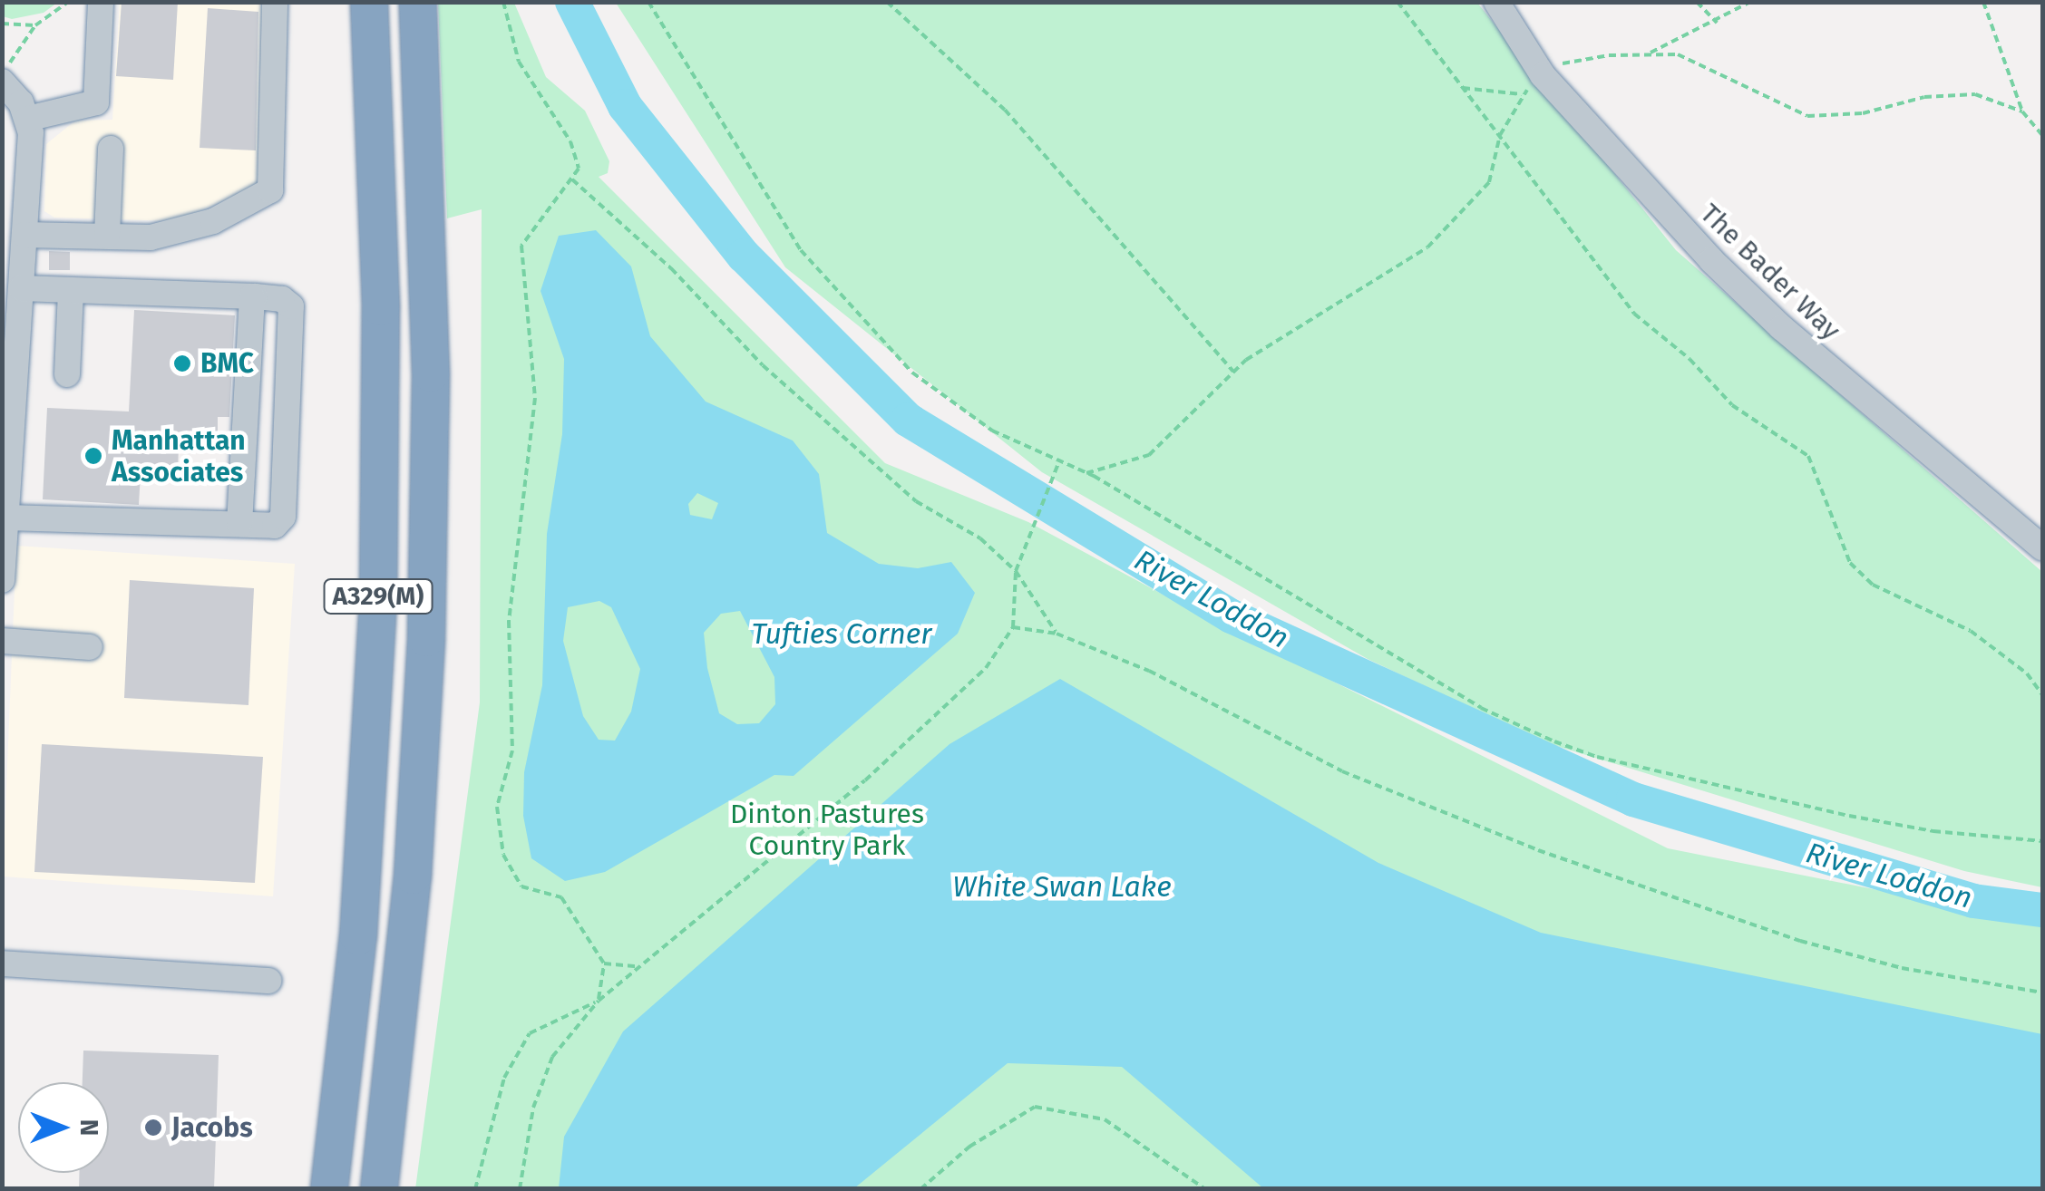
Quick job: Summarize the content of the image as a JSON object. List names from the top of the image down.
{
  "streets": {
    "highway": ["A329(M)"],
    "street": ["The Bader Way"]
  },
  "water": ["River Loddon", "Tufties Corner", "White Swan Lake"],
  "parks": ["Dinton Pastures Country Park"],
  "places": ["BMC", "Manhattan Associates", "Jacobs"],
  "north": "right"
}
